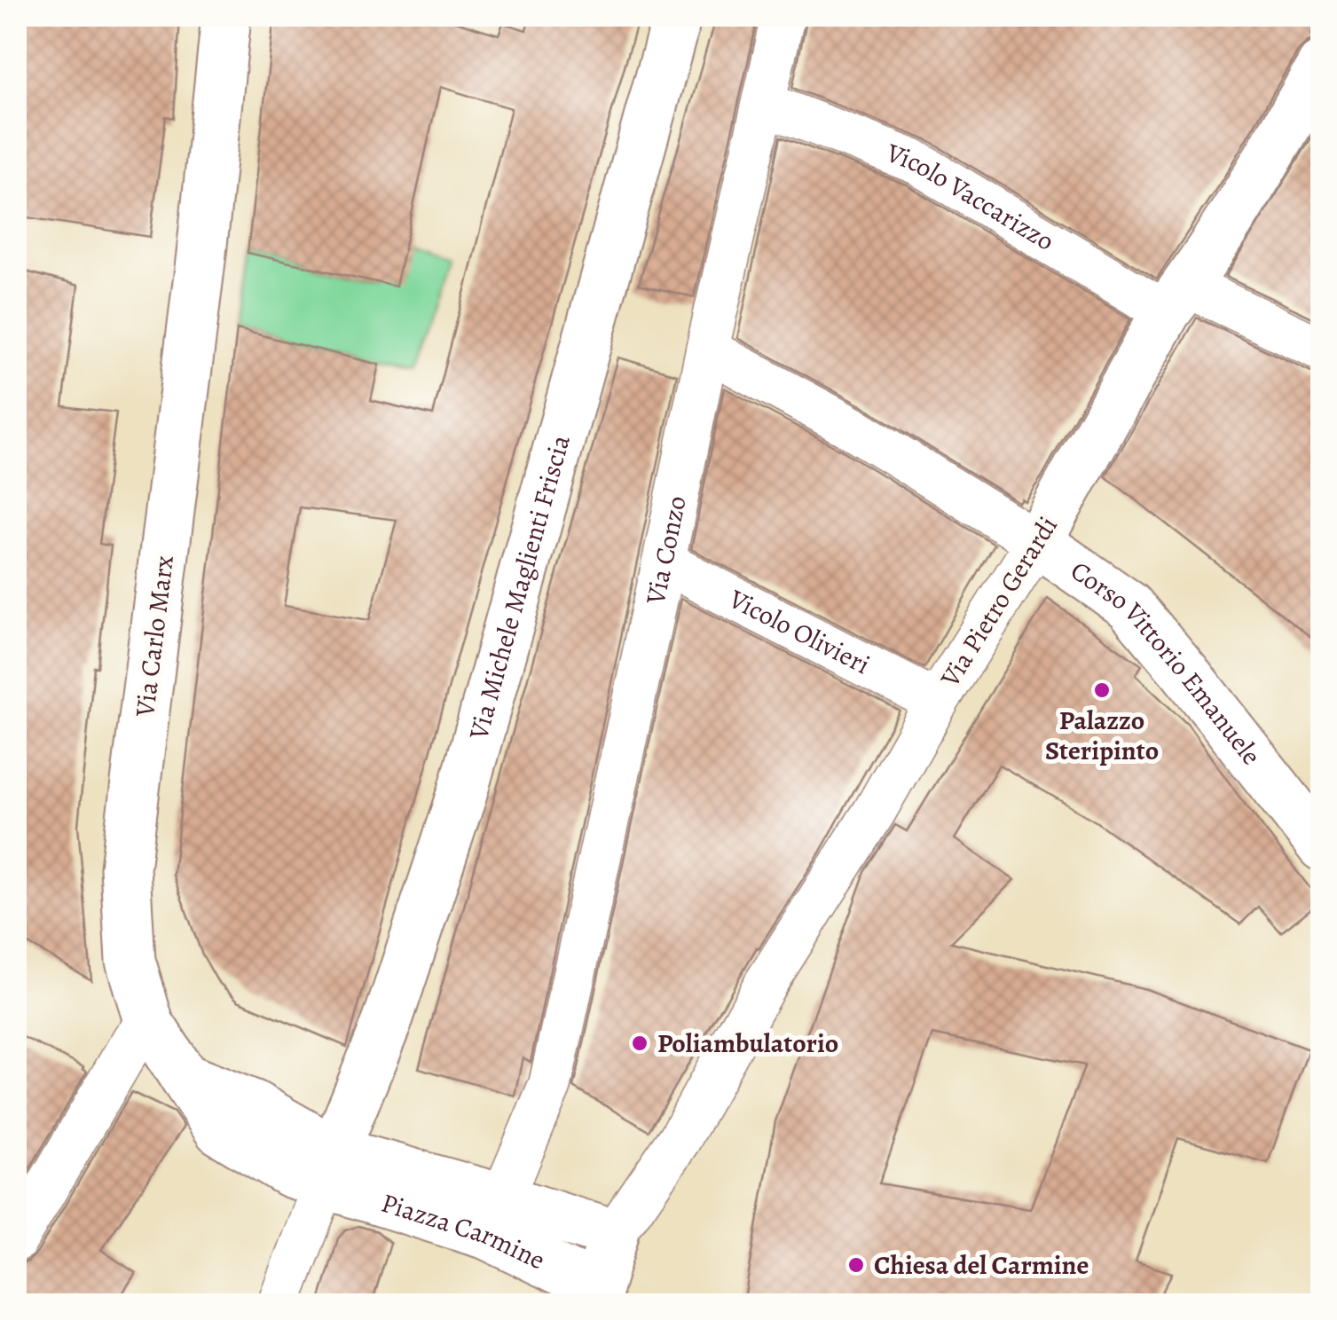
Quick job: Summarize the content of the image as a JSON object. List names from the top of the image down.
{
  "streets": {
    "street": [
      "Vicolo Vaccarizzo",
      "Via Conzo",
      "Via Michele Maglienti Friscia",
      "Via Pietro Gerardi",
      "Vicolo Olivieri",
      "Via Carlo Marx",
      "Corso Vittorio Emanuele",
      "Piazza Carmine"
    ]
  },
  "crossings": [
    ["Vicolo Vaccarizzo", "Via Conzo"],
    ["Vicolo Vaccarizzo", "Via Pietro Gerardi"],
    ["Via Conzo", "Vicolo Olivieri"],
    ["Via Conzo", "Via Carlo Marx"],
    ["Via Conzo", "Corso Vittorio Emanuele"],
    ["Via Conzo", "Piazza Carmine"],
    ["Via Michele Maglienti Friscia", "Via Carlo Marx"],
    ["Via Pietro Gerardi", "Vicolo Olivieri"],
    ["Via Pietro Gerardi", "Corso Vittorio Emanuele"],
    ["Via Carlo Marx", "Piazza Carmine"]
  ],
  "places": ["Palazzo Steripinto", "Poliambulatorio", "Chiesa del Carmine"]
}
